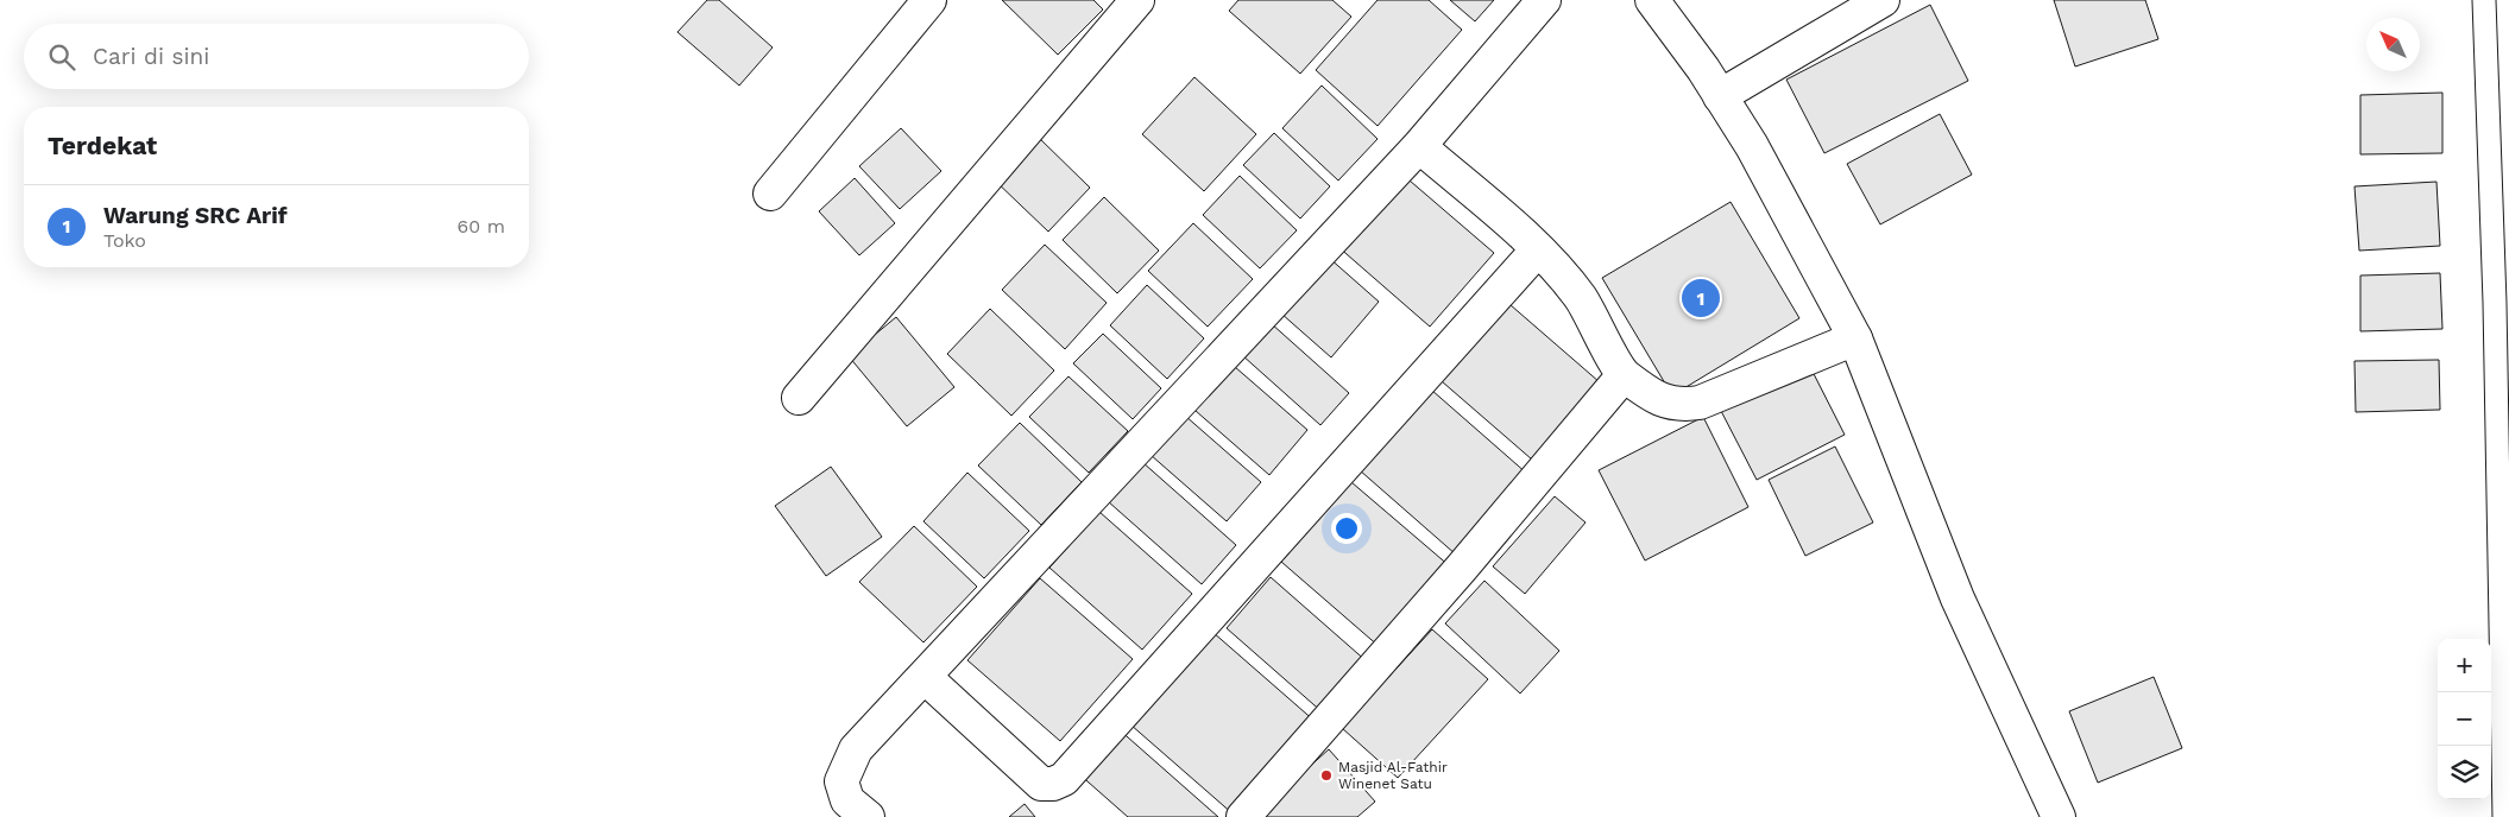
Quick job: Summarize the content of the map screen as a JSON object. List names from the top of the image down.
{
  "places": ["Masjid Al-Fathir Winenet Satu"],
  "north": "top left",
  "page": {
    "search": "Cari di sini",
    "heading": "Terdekat",
    "list": [
      {
        "mark": "1",
        "name": "Warung SRC Arif",
        "note": "Toko",
        "value": "60 m"
      }
    ],
    "pins": "1",
    "map_buttons": ["+", "−"]
  }
}
